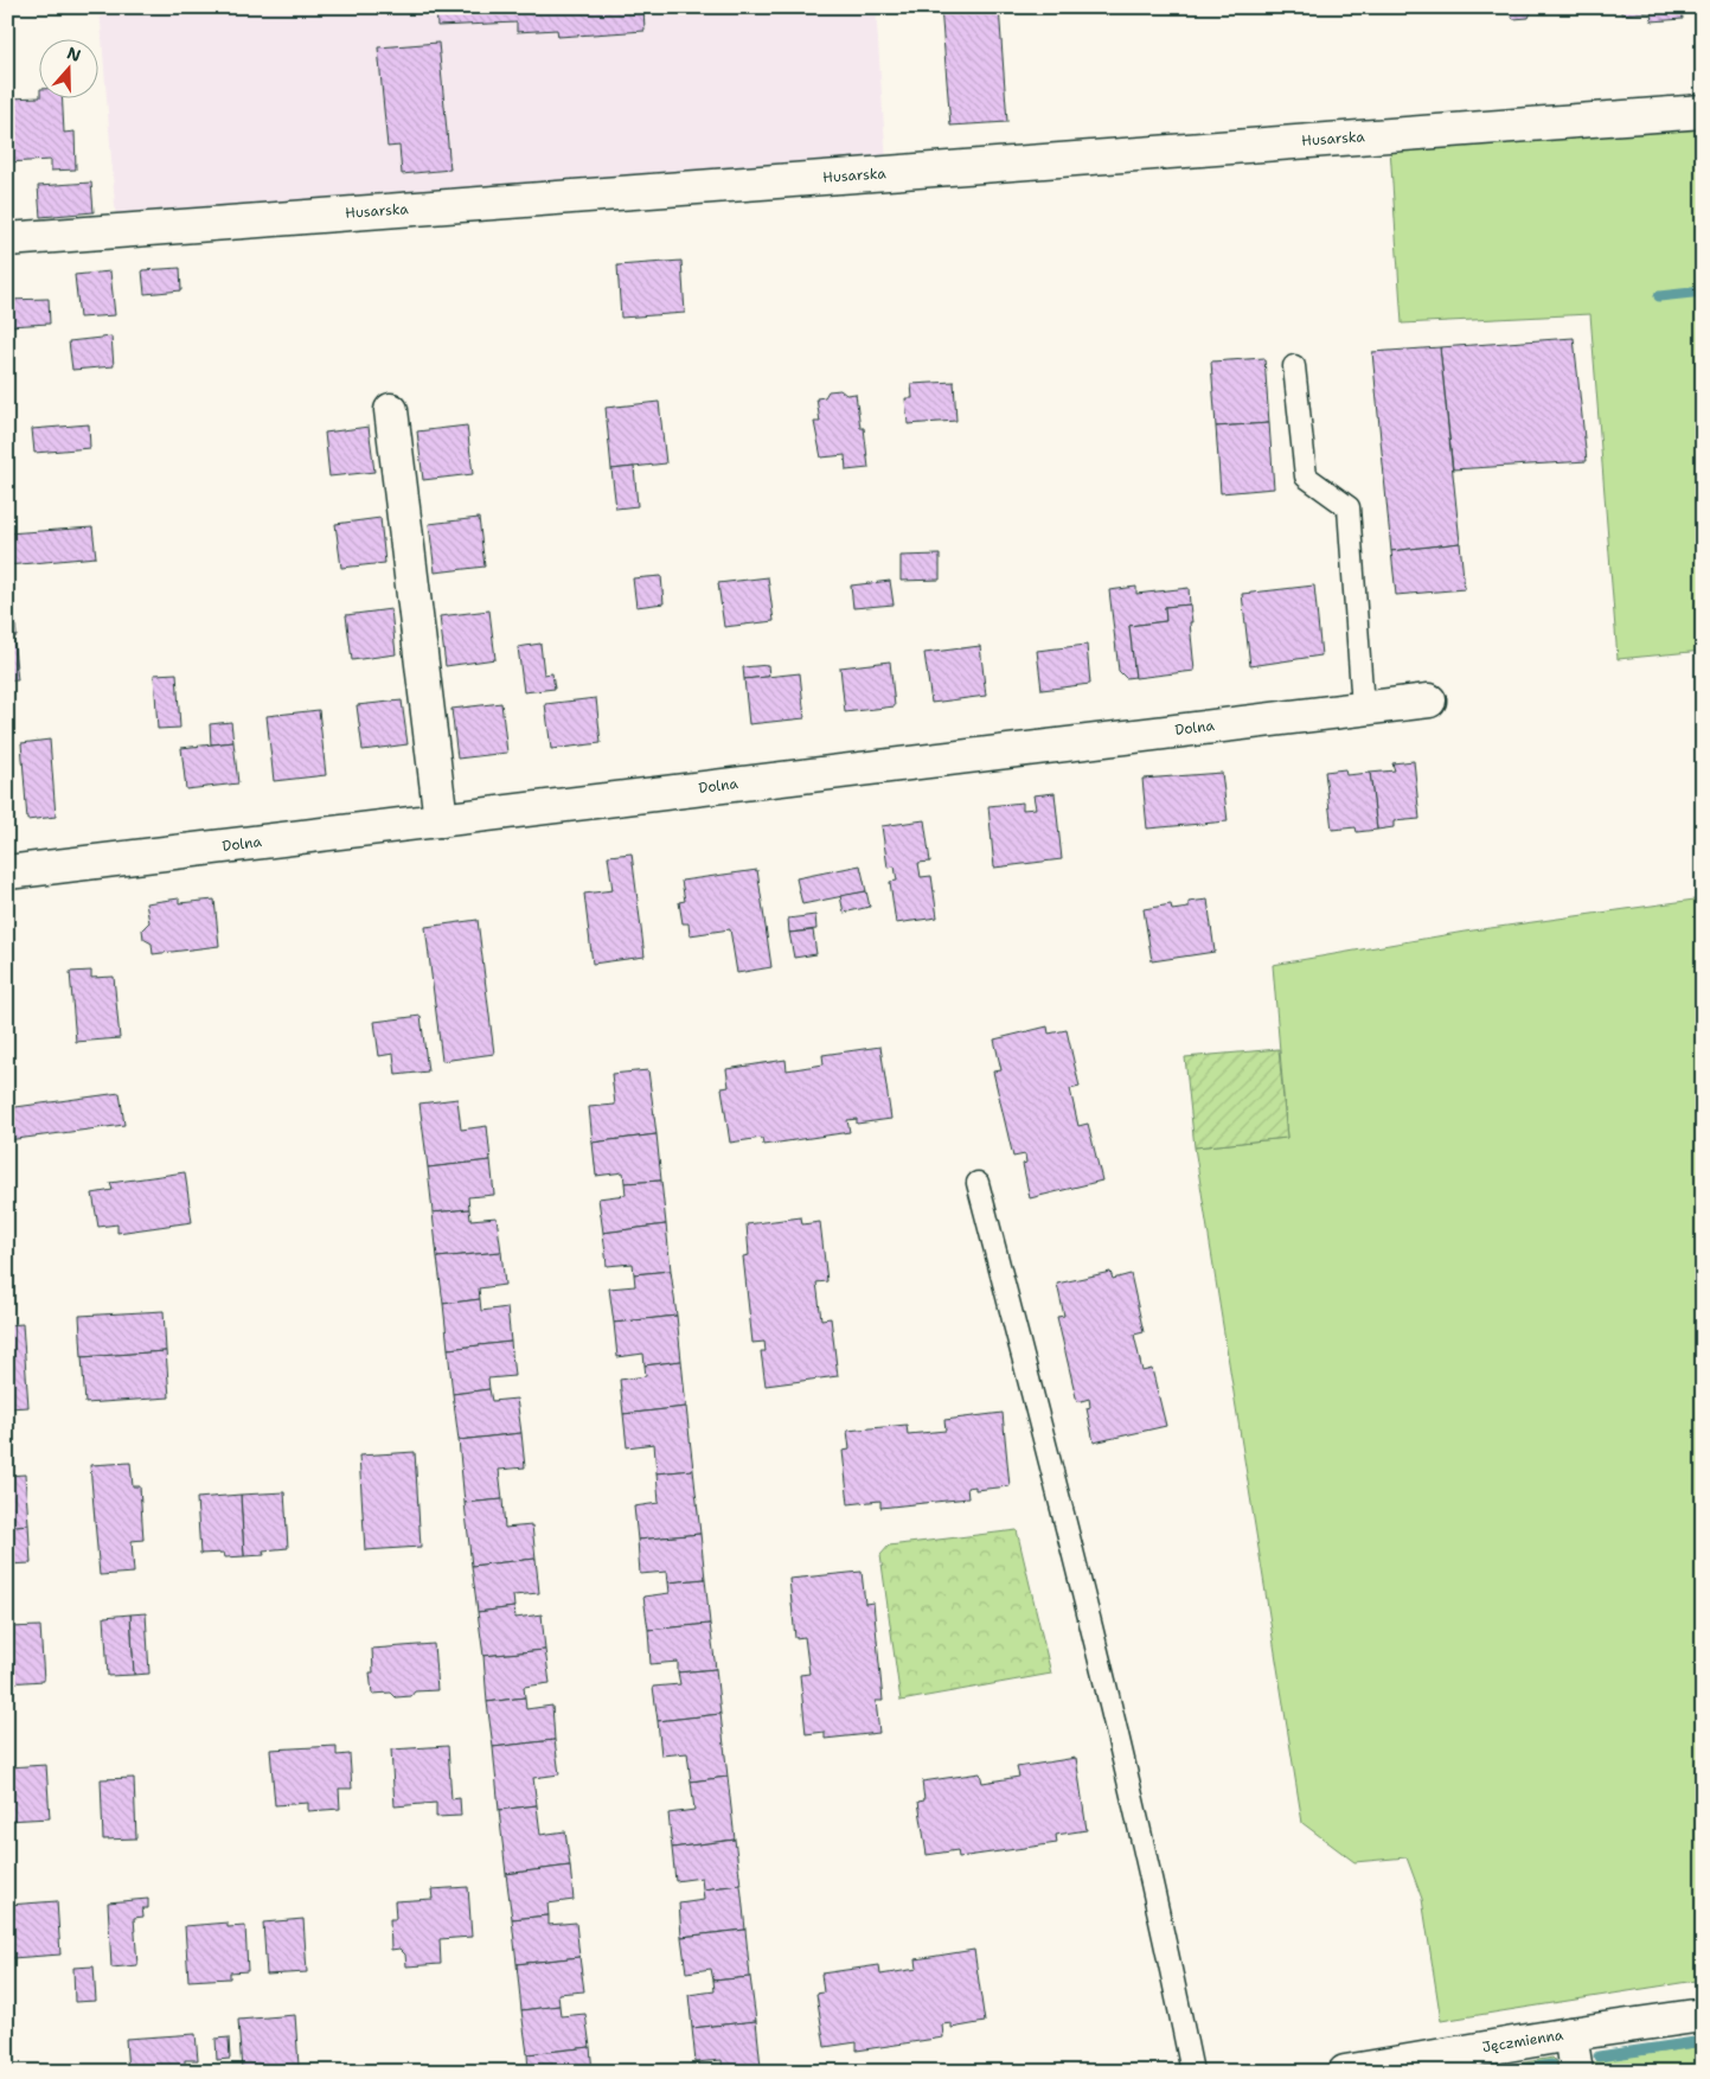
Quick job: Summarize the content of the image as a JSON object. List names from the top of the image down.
{
  "streets": {
    "street": ["Husarska", "Dolna", "Jęczmienna"]
  },
  "north": "top"
}
